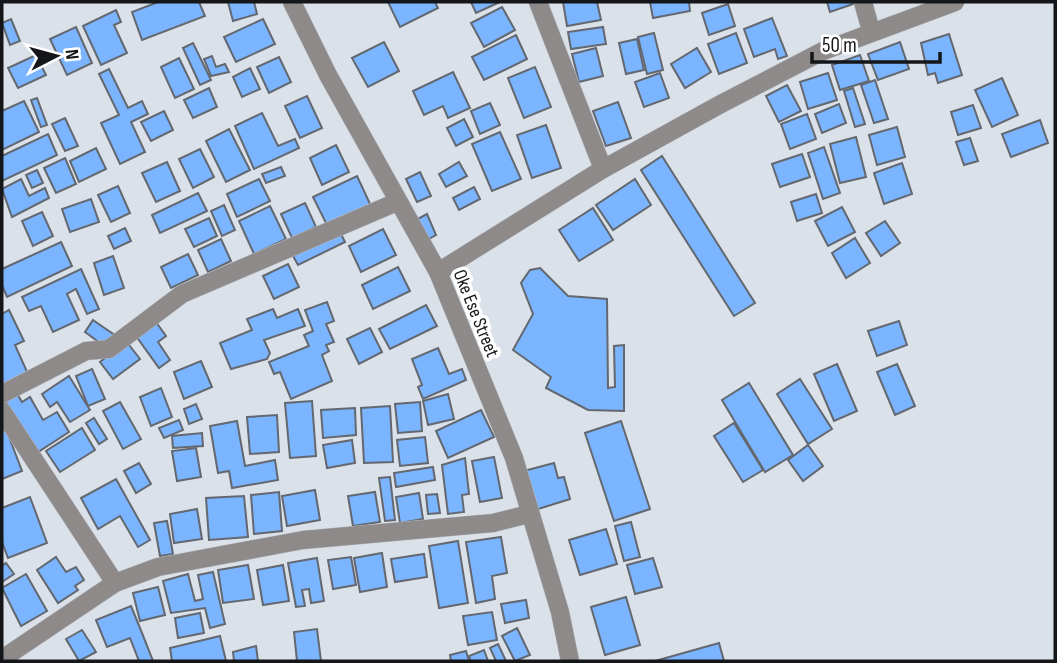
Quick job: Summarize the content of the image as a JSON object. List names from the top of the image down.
{
  "streets": {
    "street": ["Oke Ese Street"]
  },
  "scale_bar": "50 m",
  "north": "right"
}
